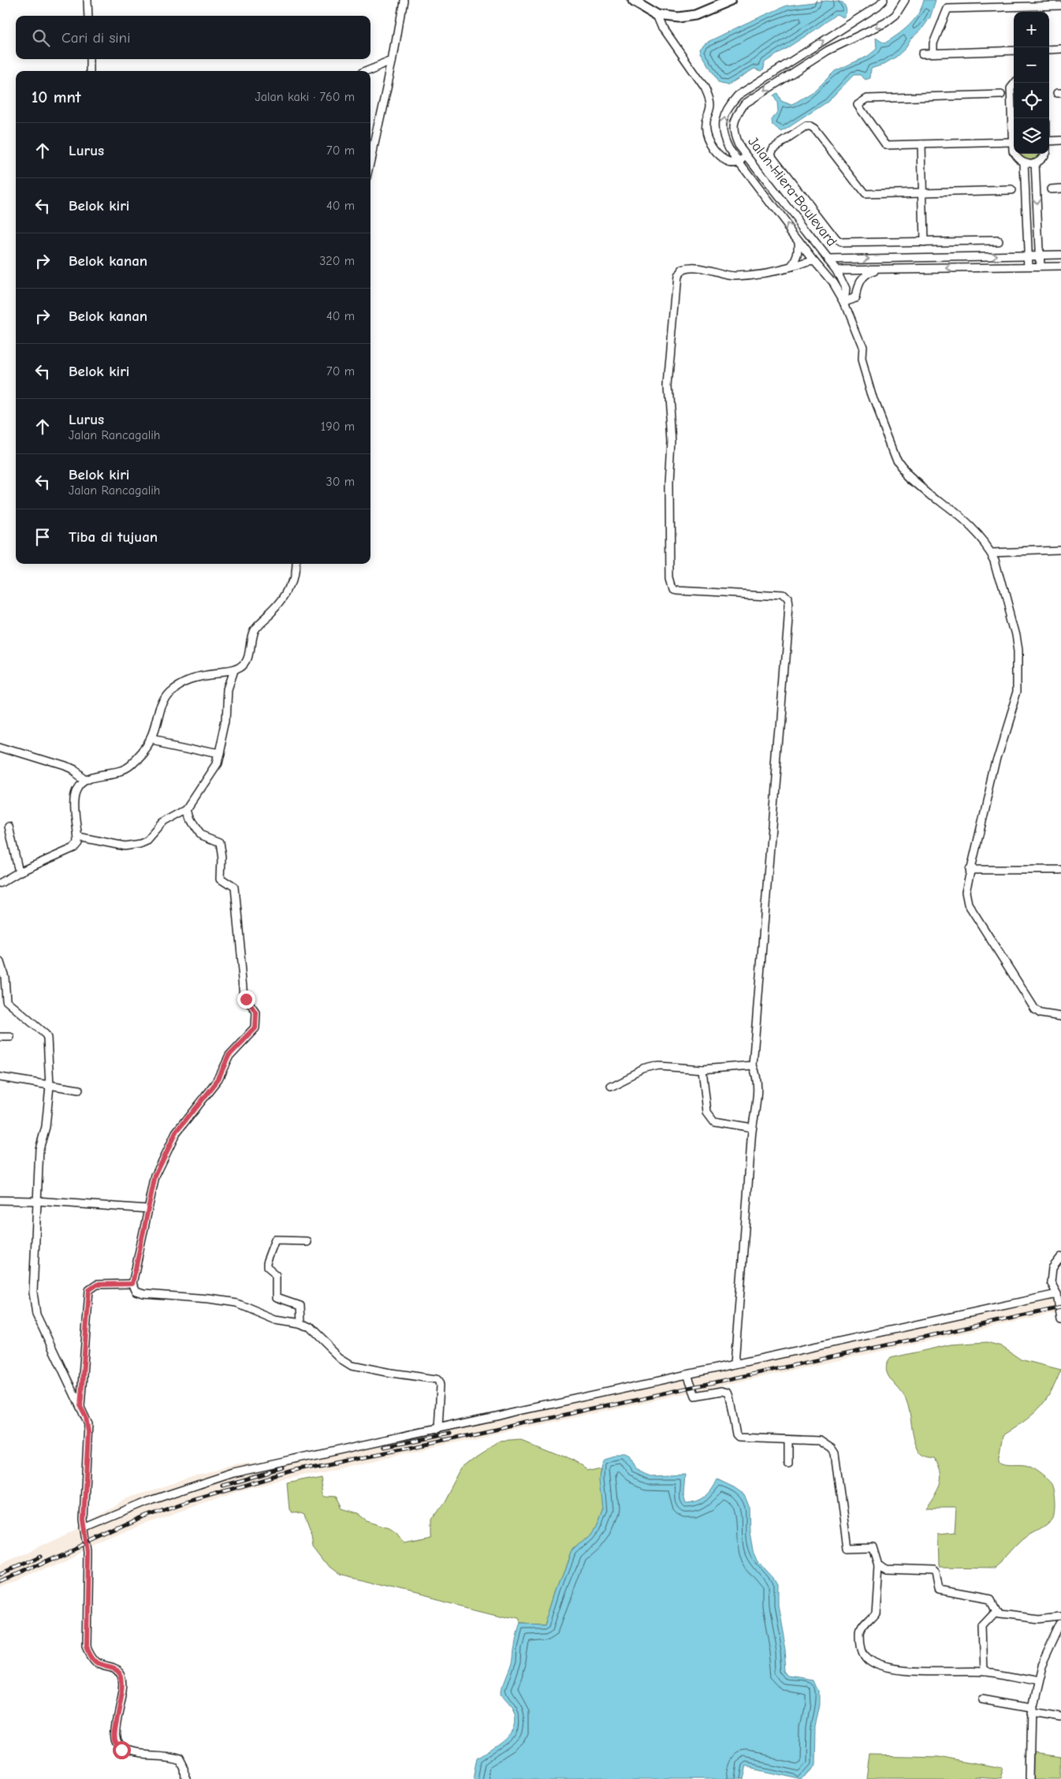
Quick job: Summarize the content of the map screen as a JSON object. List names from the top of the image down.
{
  "streets": {
    "street": ["Jalan Hiera Boulevard"]
  },
  "page": {
    "map_buttons": ["+", "−"],
    "search": "Cari di sini",
    "heading": ["10 mnt", "Jalan kaki · 760 m"],
    "list": [
      ["Lurus", "70 m"],
      ["Belok kiri", "40 m"],
      ["Belok kanan", "320 m"],
      ["Belok kanan", "40 m"],
      ["Belok kiri", "70 m"],
      ["Lurus", "Jalan Rancagalih", "190 m"],
      ["Belok kiri", "Jalan Rancagalih", "30 m"],
      "Tiba di tujuan"
    ]
  }
}
